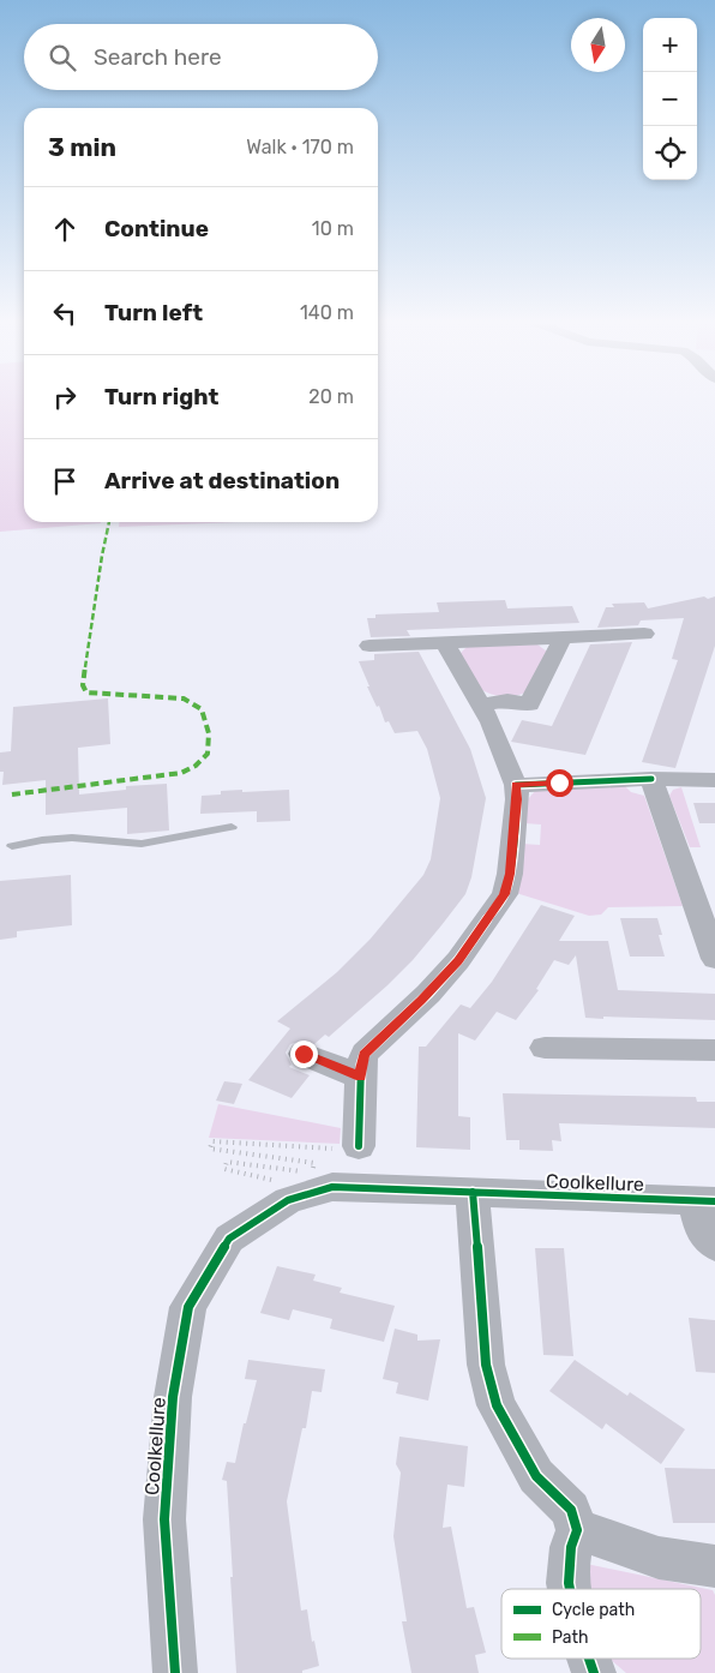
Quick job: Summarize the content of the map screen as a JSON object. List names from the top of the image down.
{
  "streets": {
    "street": ["Coolkellure"]
  },
  "legend": ["Cycle path", "Path"],
  "north": "bottom",
  "page": {
    "map_buttons": ["+", "−"],
    "search": "Search here",
    "heading": ["3 min", "Walk · 170 m"],
    "list": [
      ["Continue", "10 m"],
      ["Turn left", "140 m"],
      ["Turn right", "20 m"],
      "Arrive at destination"
    ]
  }
}
